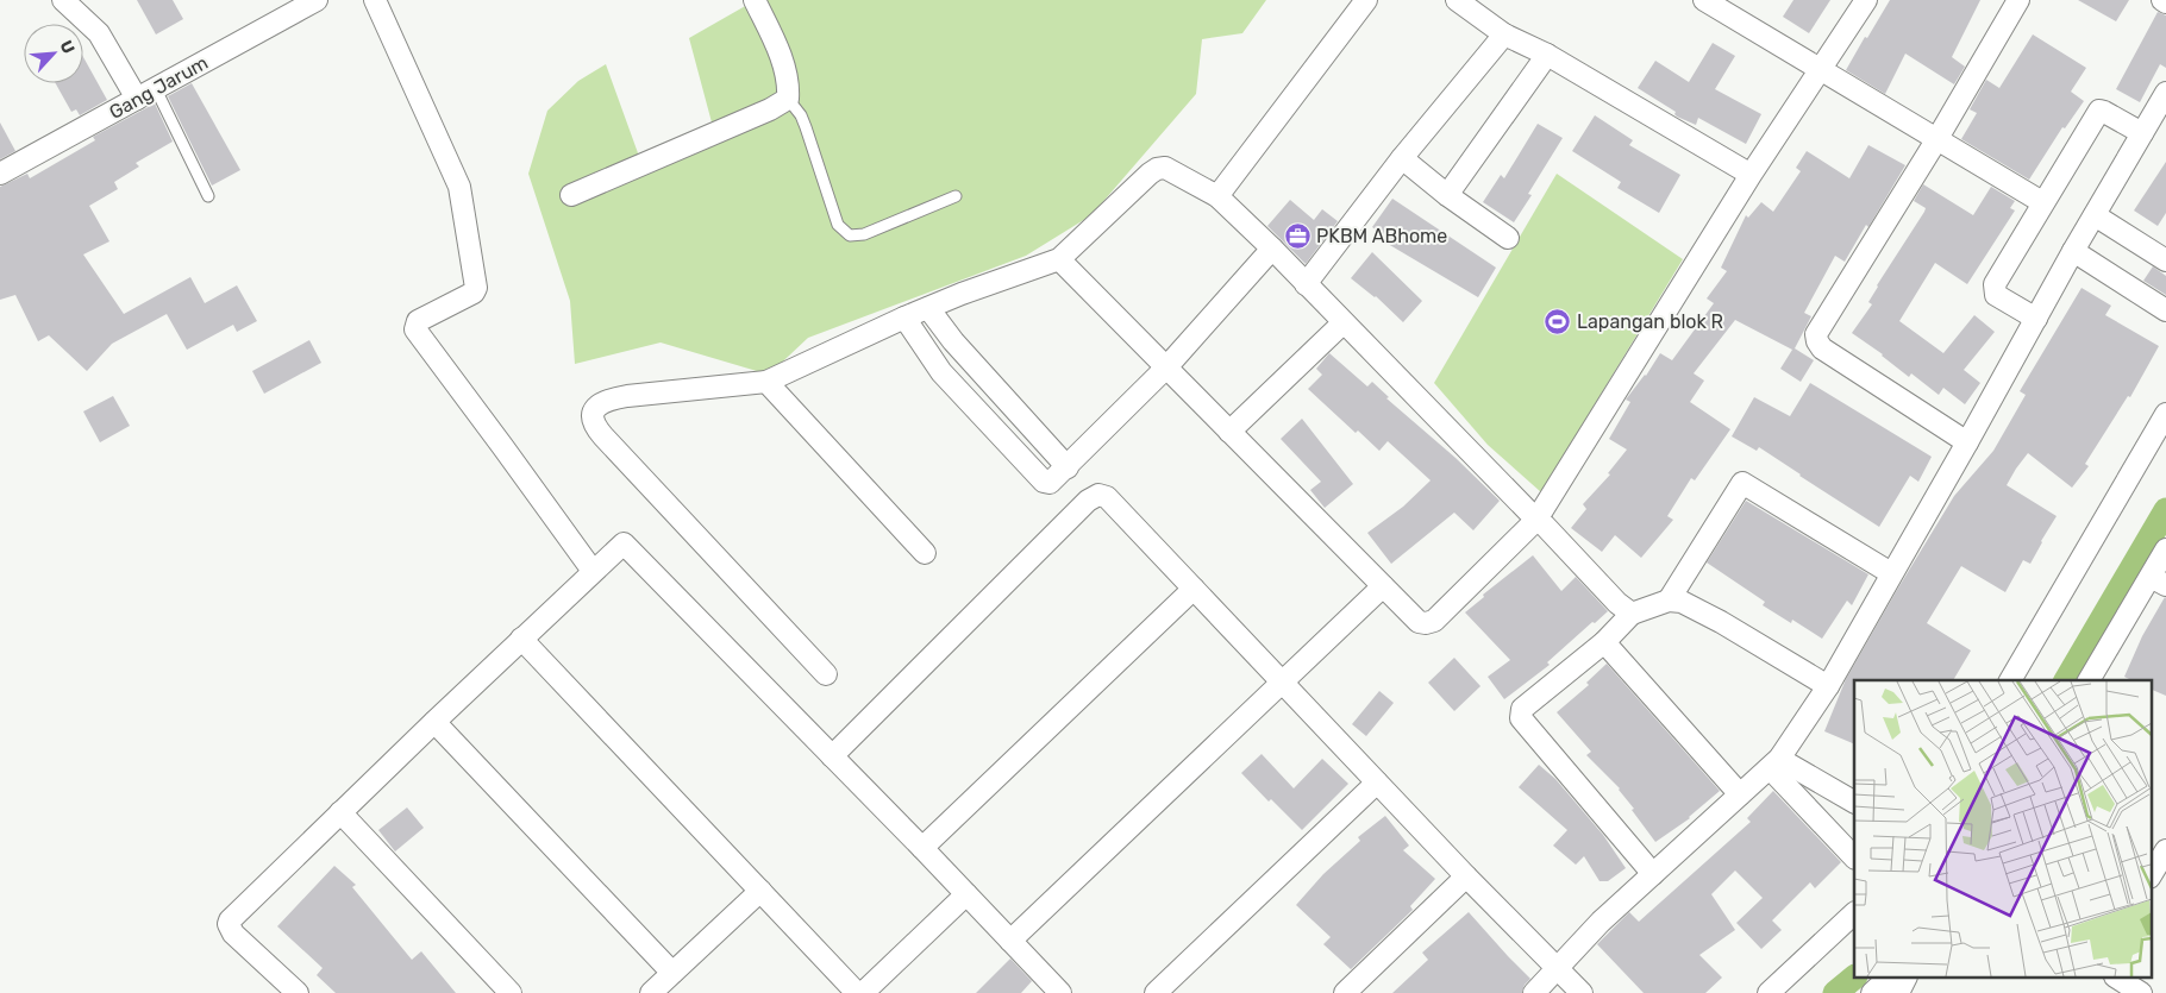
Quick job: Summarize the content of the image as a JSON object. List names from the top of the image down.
{
  "streets": {
    "street": ["Gang Jarum"]
  },
  "places": {
    "office": ["PKBM ABhome"],
    "sports": ["Lapangan blok R"]
  },
  "north": "top right"
}
